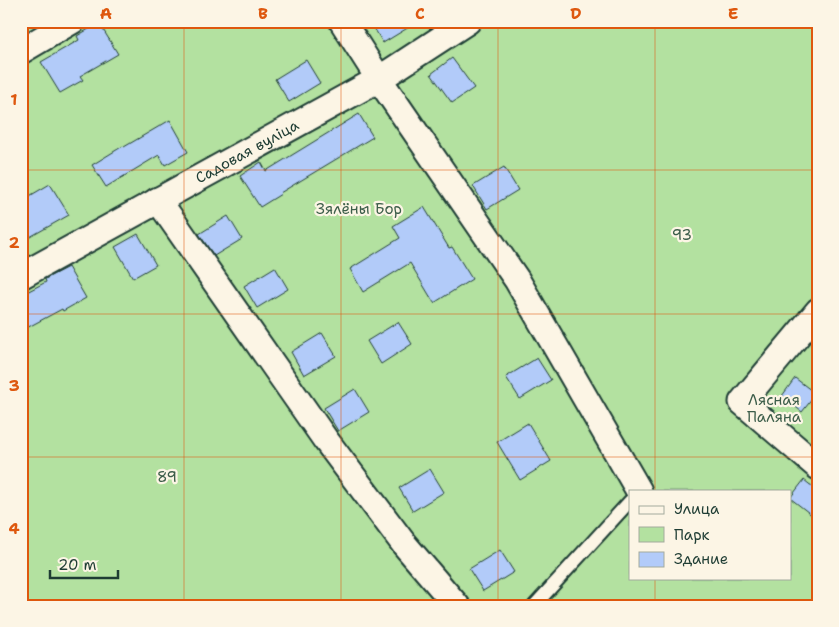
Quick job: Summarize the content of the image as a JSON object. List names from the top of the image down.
{
  "streets": {
    "street": ["Садовая вуліца"]
  },
  "parks": [
    "Зялёны Бор",
    "93",
    "Лясная Паляна",
    "89"
  ],
  "legend": ["Улица", "Парк", "Здание"],
  "scale_bar": "20 m",
  "grid": {
    "columns": [
      "A",
      "B",
      "C",
      "D",
      "E"
    ],
    "rows": [
      "1",
      "2",
      "3",
      "4"
    ]
  }
}
